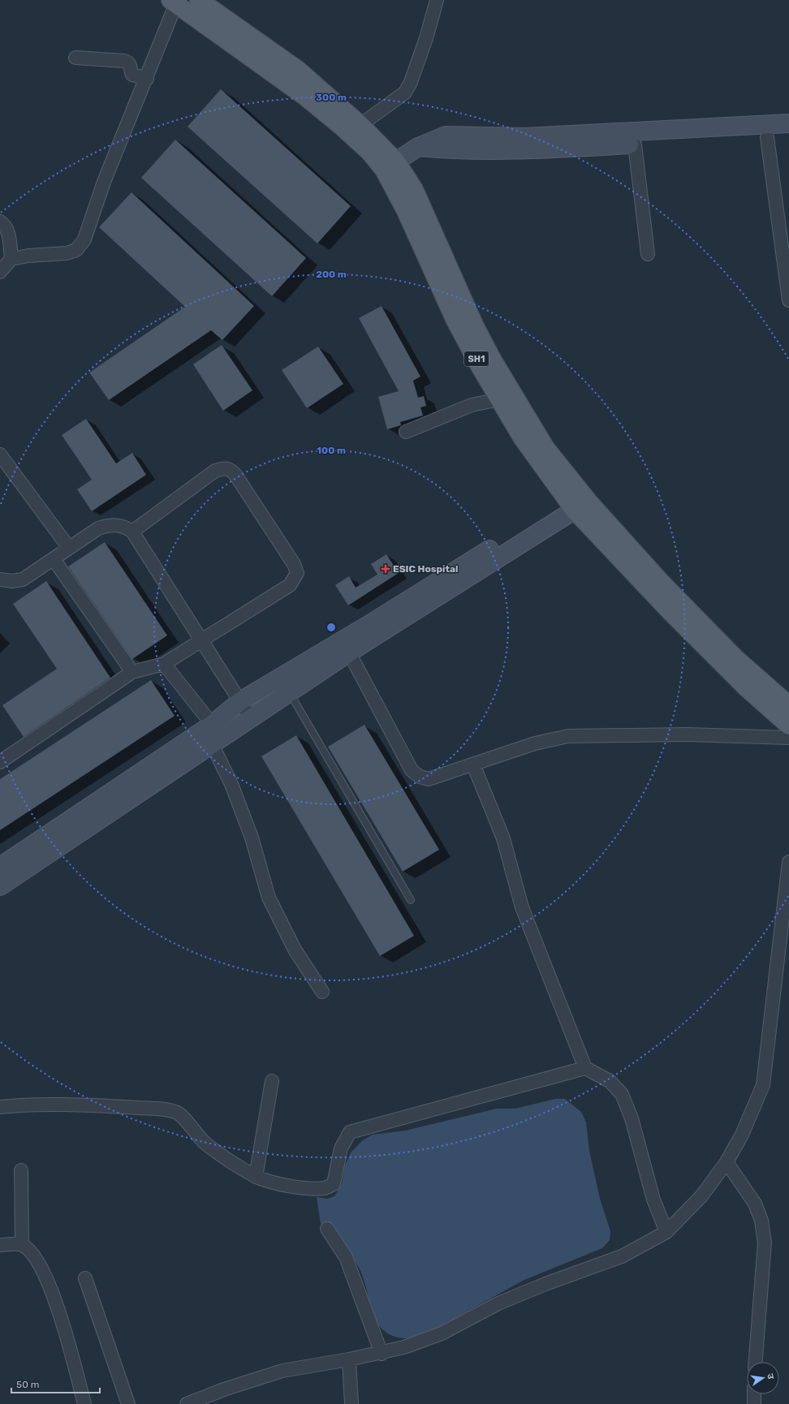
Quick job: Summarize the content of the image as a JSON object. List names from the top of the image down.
{
  "streets": {
    "main road": ["SH1"]
  },
  "places": {
    "health": ["ESIC Hospital"]
  },
  "scale_bar": "50 m",
  "north": "right",
  "rings": ["300 m", "200 m", "100 m"]
}
